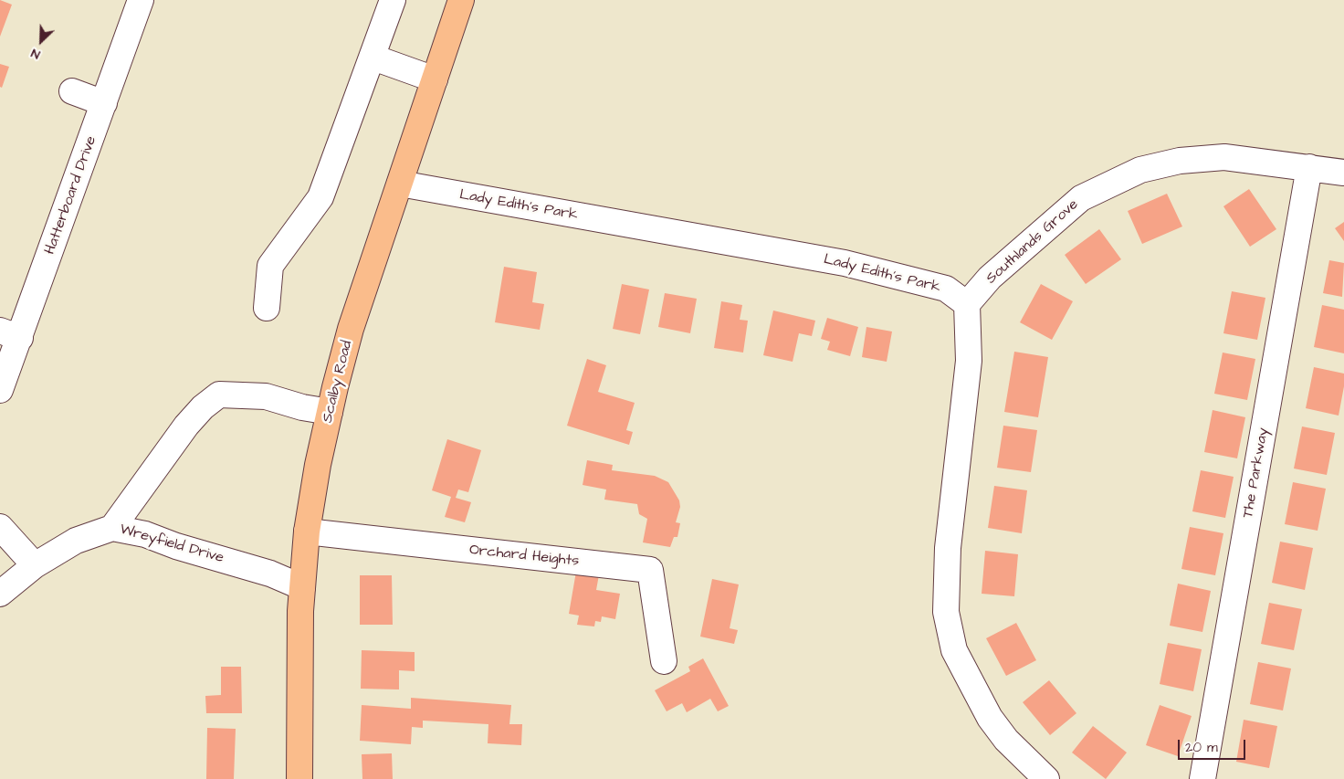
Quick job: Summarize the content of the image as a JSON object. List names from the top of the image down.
{
  "streets": {
    "highway": ["Scalby Road"],
    "street": [
      "Hatterboard Drive",
      "Lady Edith's Park",
      "Southlands Grove",
      "The Parkway",
      "Wreyfield Drive",
      "Orchard Heights"
    ]
  },
  "crossings": [
    ["Lady Edith's Park", "Southlands Grove"],
    ["Lady Edith's Park", "Scalby Road"],
    ["Southlands Grove", "The Parkway"],
    ["Scalby Road", "Wreyfield Drive"],
    ["Scalby Road", "Orchard Heights"]
  ],
  "scale_bar": "20 m",
  "north": "bottom left"
}
